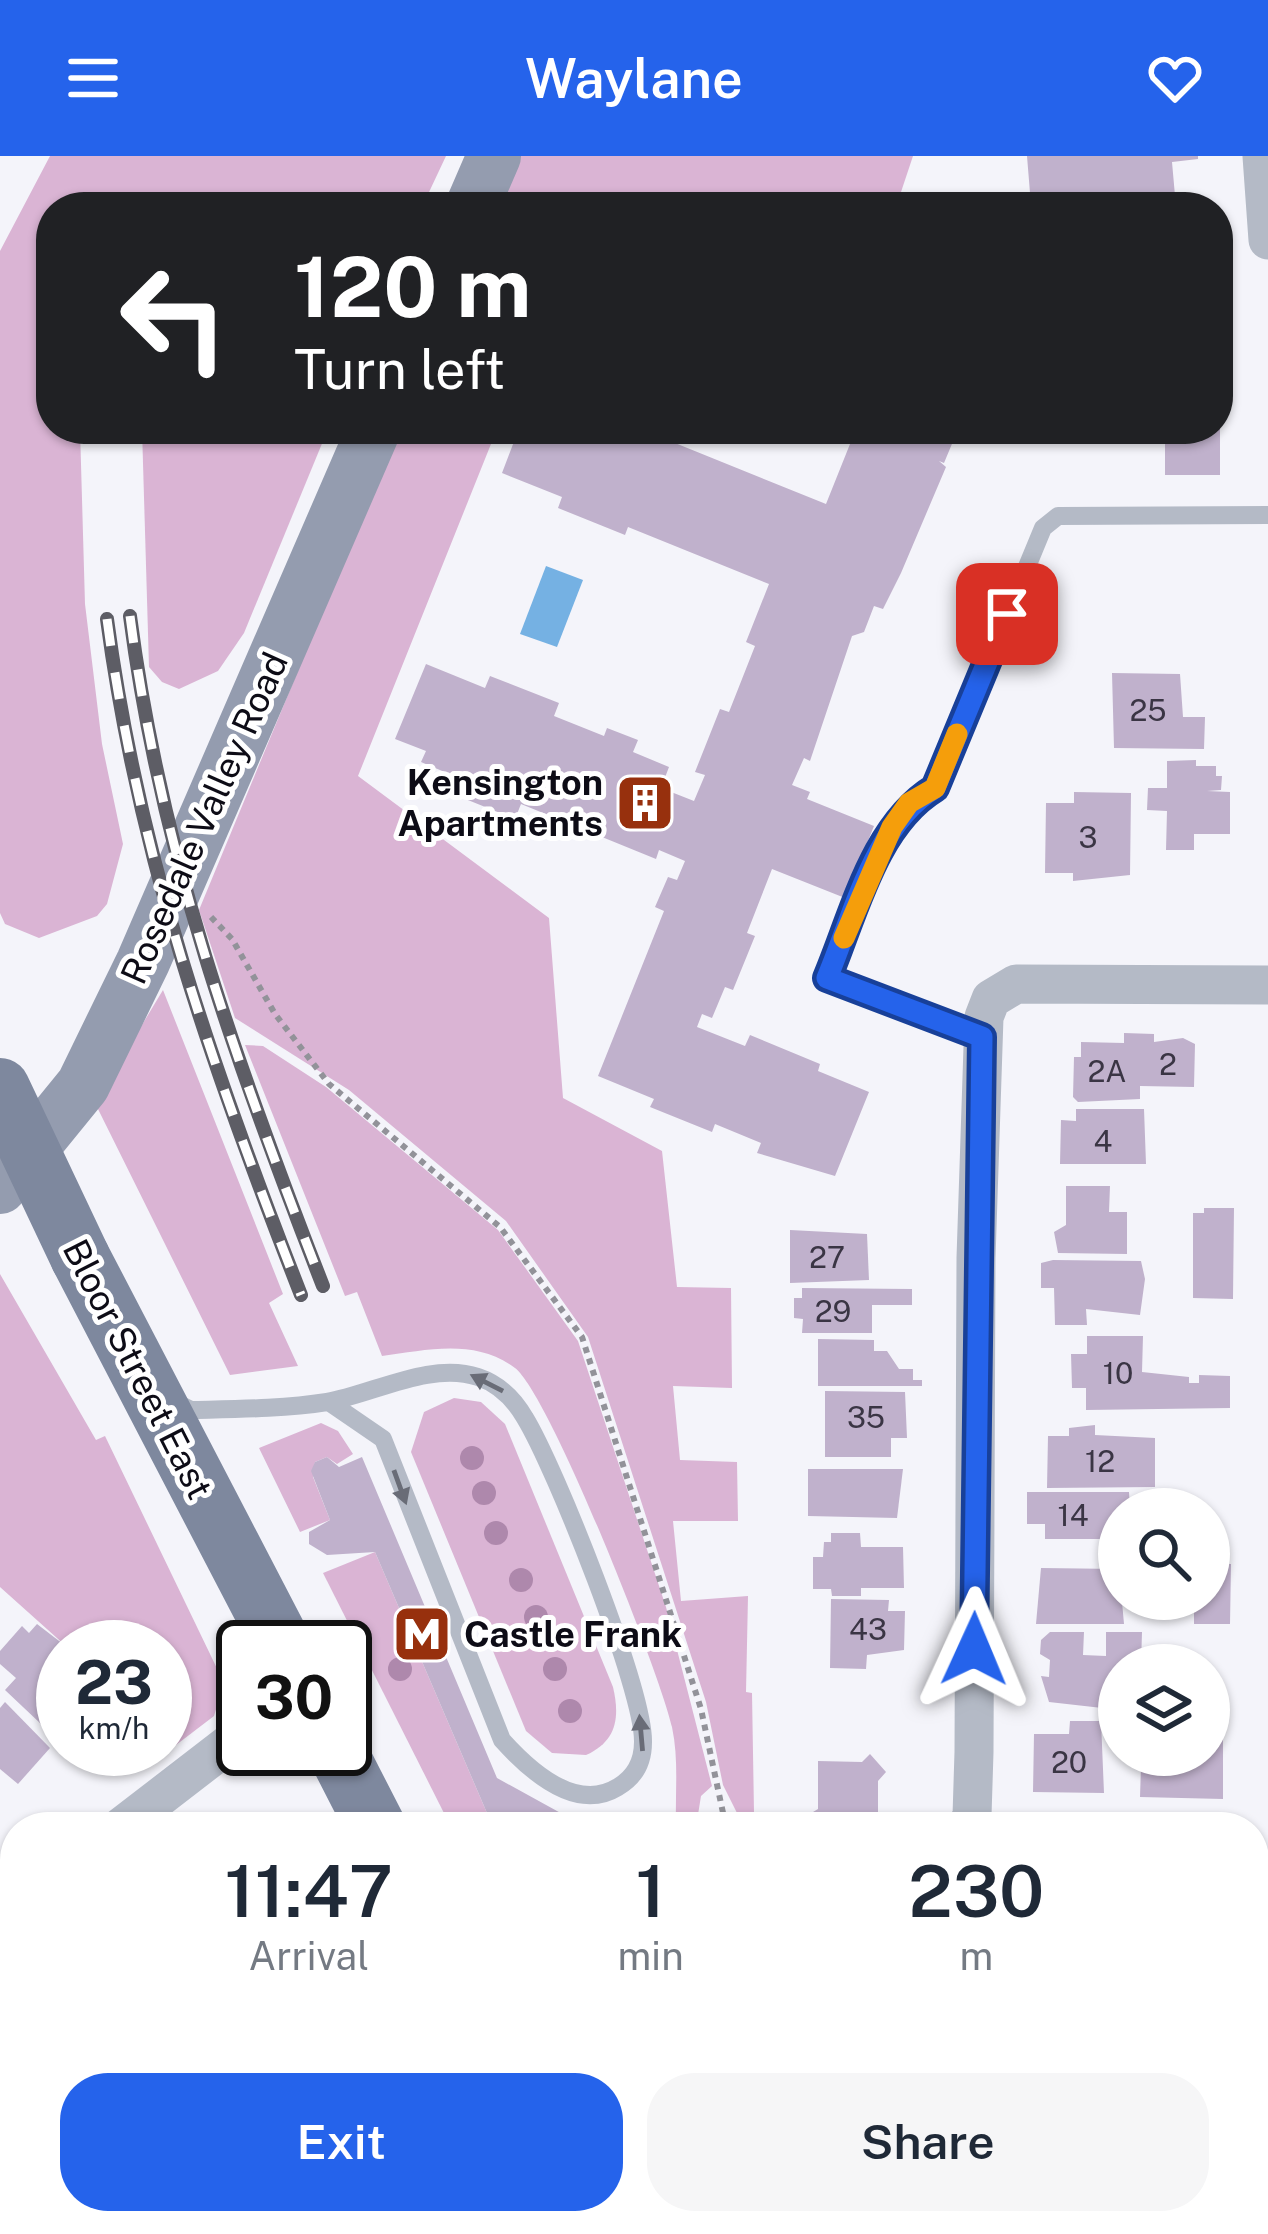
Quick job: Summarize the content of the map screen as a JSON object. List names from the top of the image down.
{
  "streets": {
    "main road": ["Bloor Street East"],
    "street": ["Rosedale Valley Road"]
  },
  "places": {
    "building": ["Kensington Apartments"],
    "metro station": ["Castle Frank"]
  },
  "house_numbers": [
    "25",
    "3",
    "2",
    "2A",
    "4",
    "27",
    "29",
    "10",
    "35",
    "12",
    "14",
    "43",
    "20"
  ],
  "page": {
    "header": "Waylane",
    "turn": ["120 m", "Turn left"],
    "speed": "23 km/h",
    "limit": "30",
    "eta": [
      "11:47",
      "Arrival",
      "1",
      "min",
      "230",
      "m"
    ],
    "buttons": ["Exit", "Share"]
  }
}
